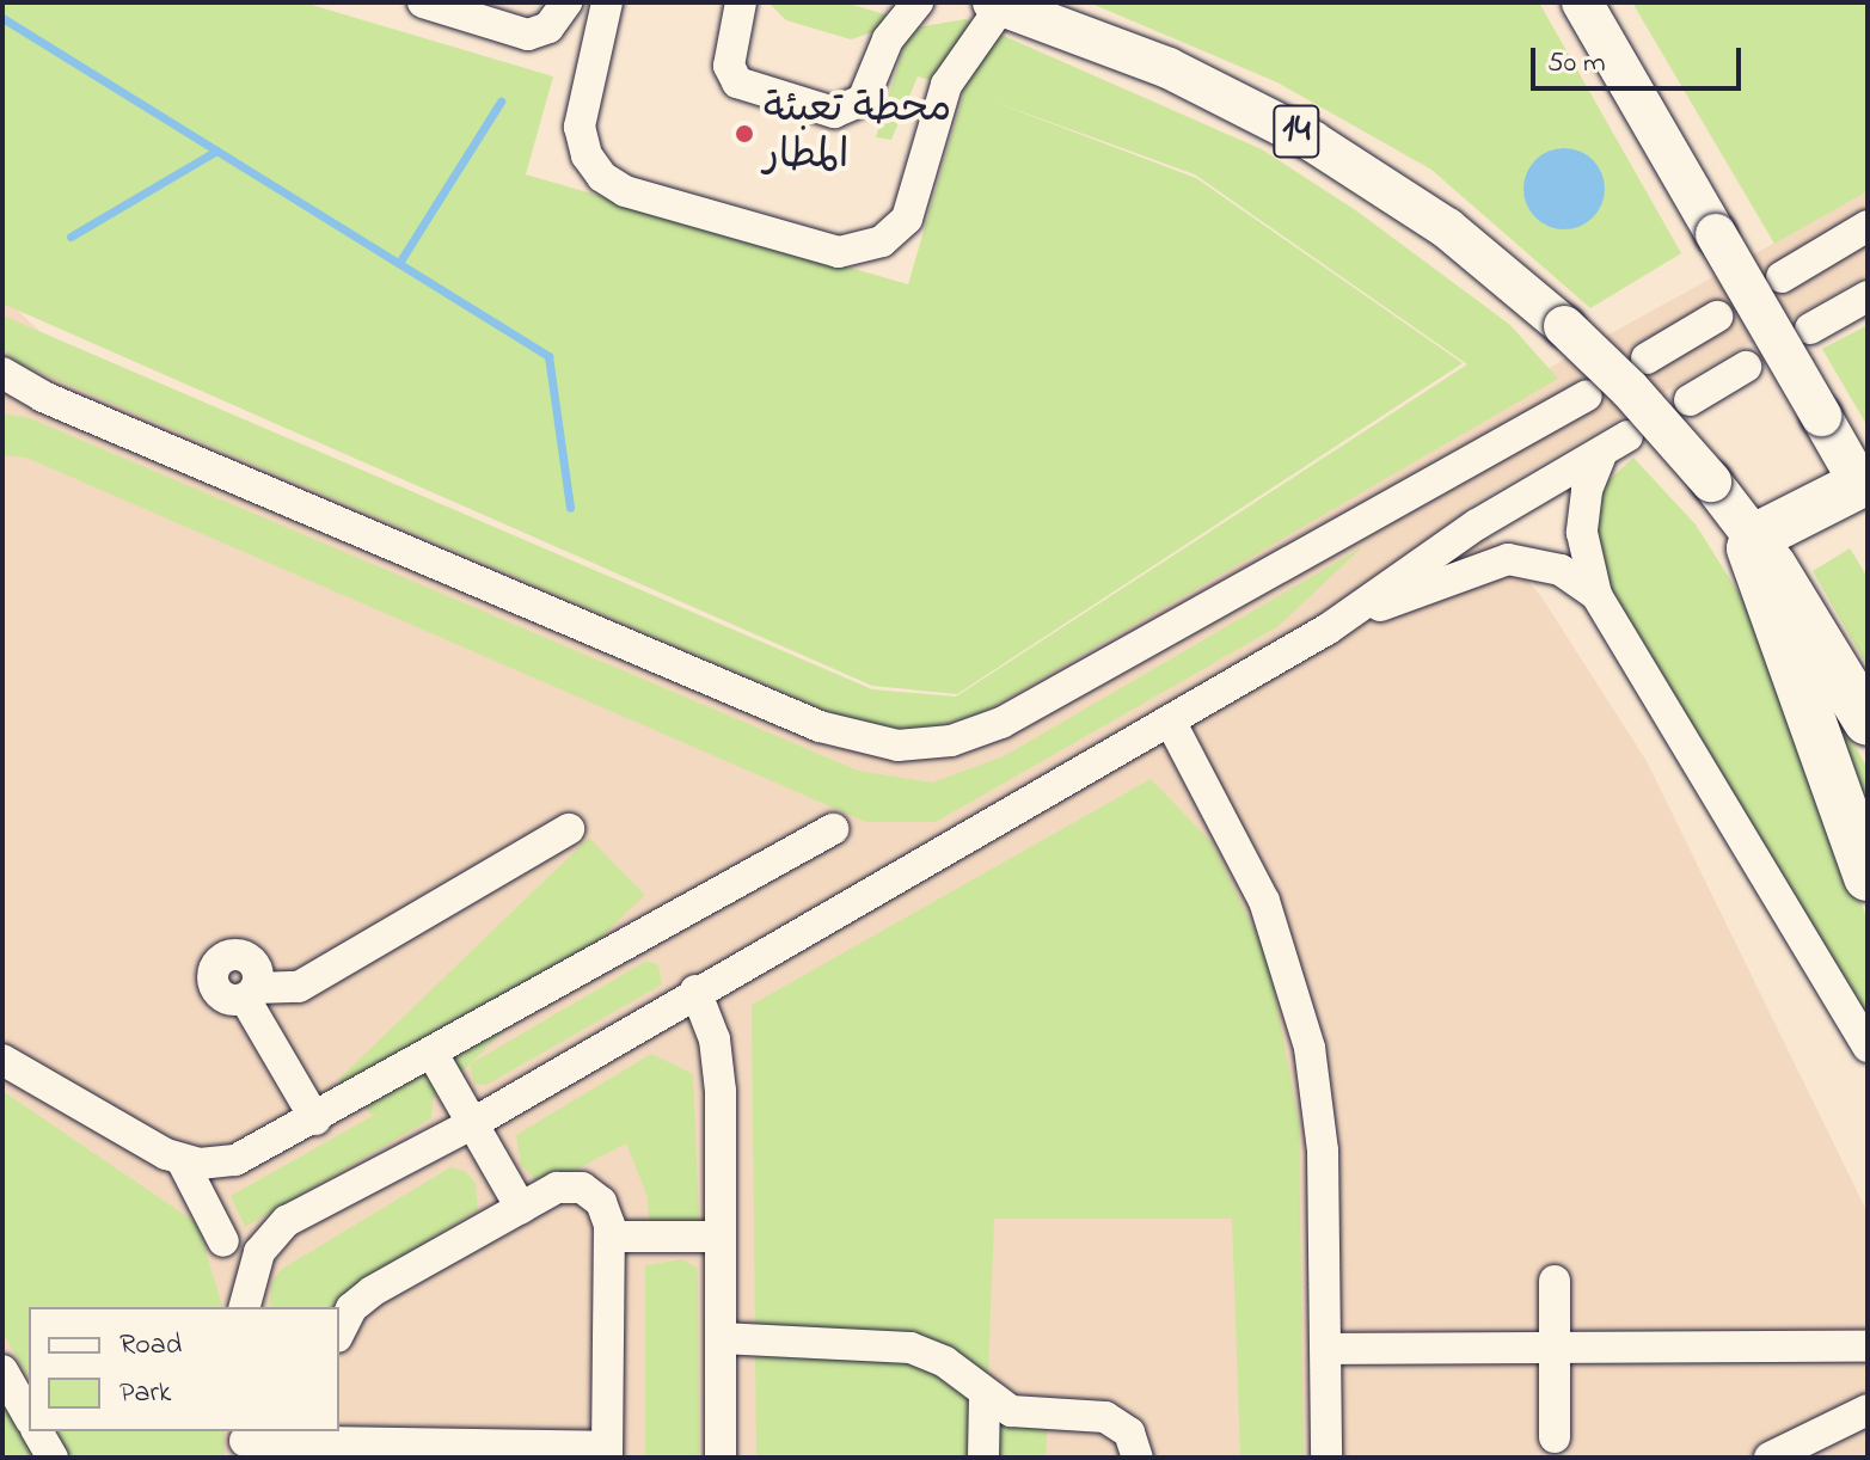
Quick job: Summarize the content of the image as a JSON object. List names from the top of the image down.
{
  "streets": {
    "main road": ["14"]
  },
  "places": ["محطة تعبئة المطار"],
  "legend": ["Road", "Park"],
  "scale_bar": "50 m"
}
